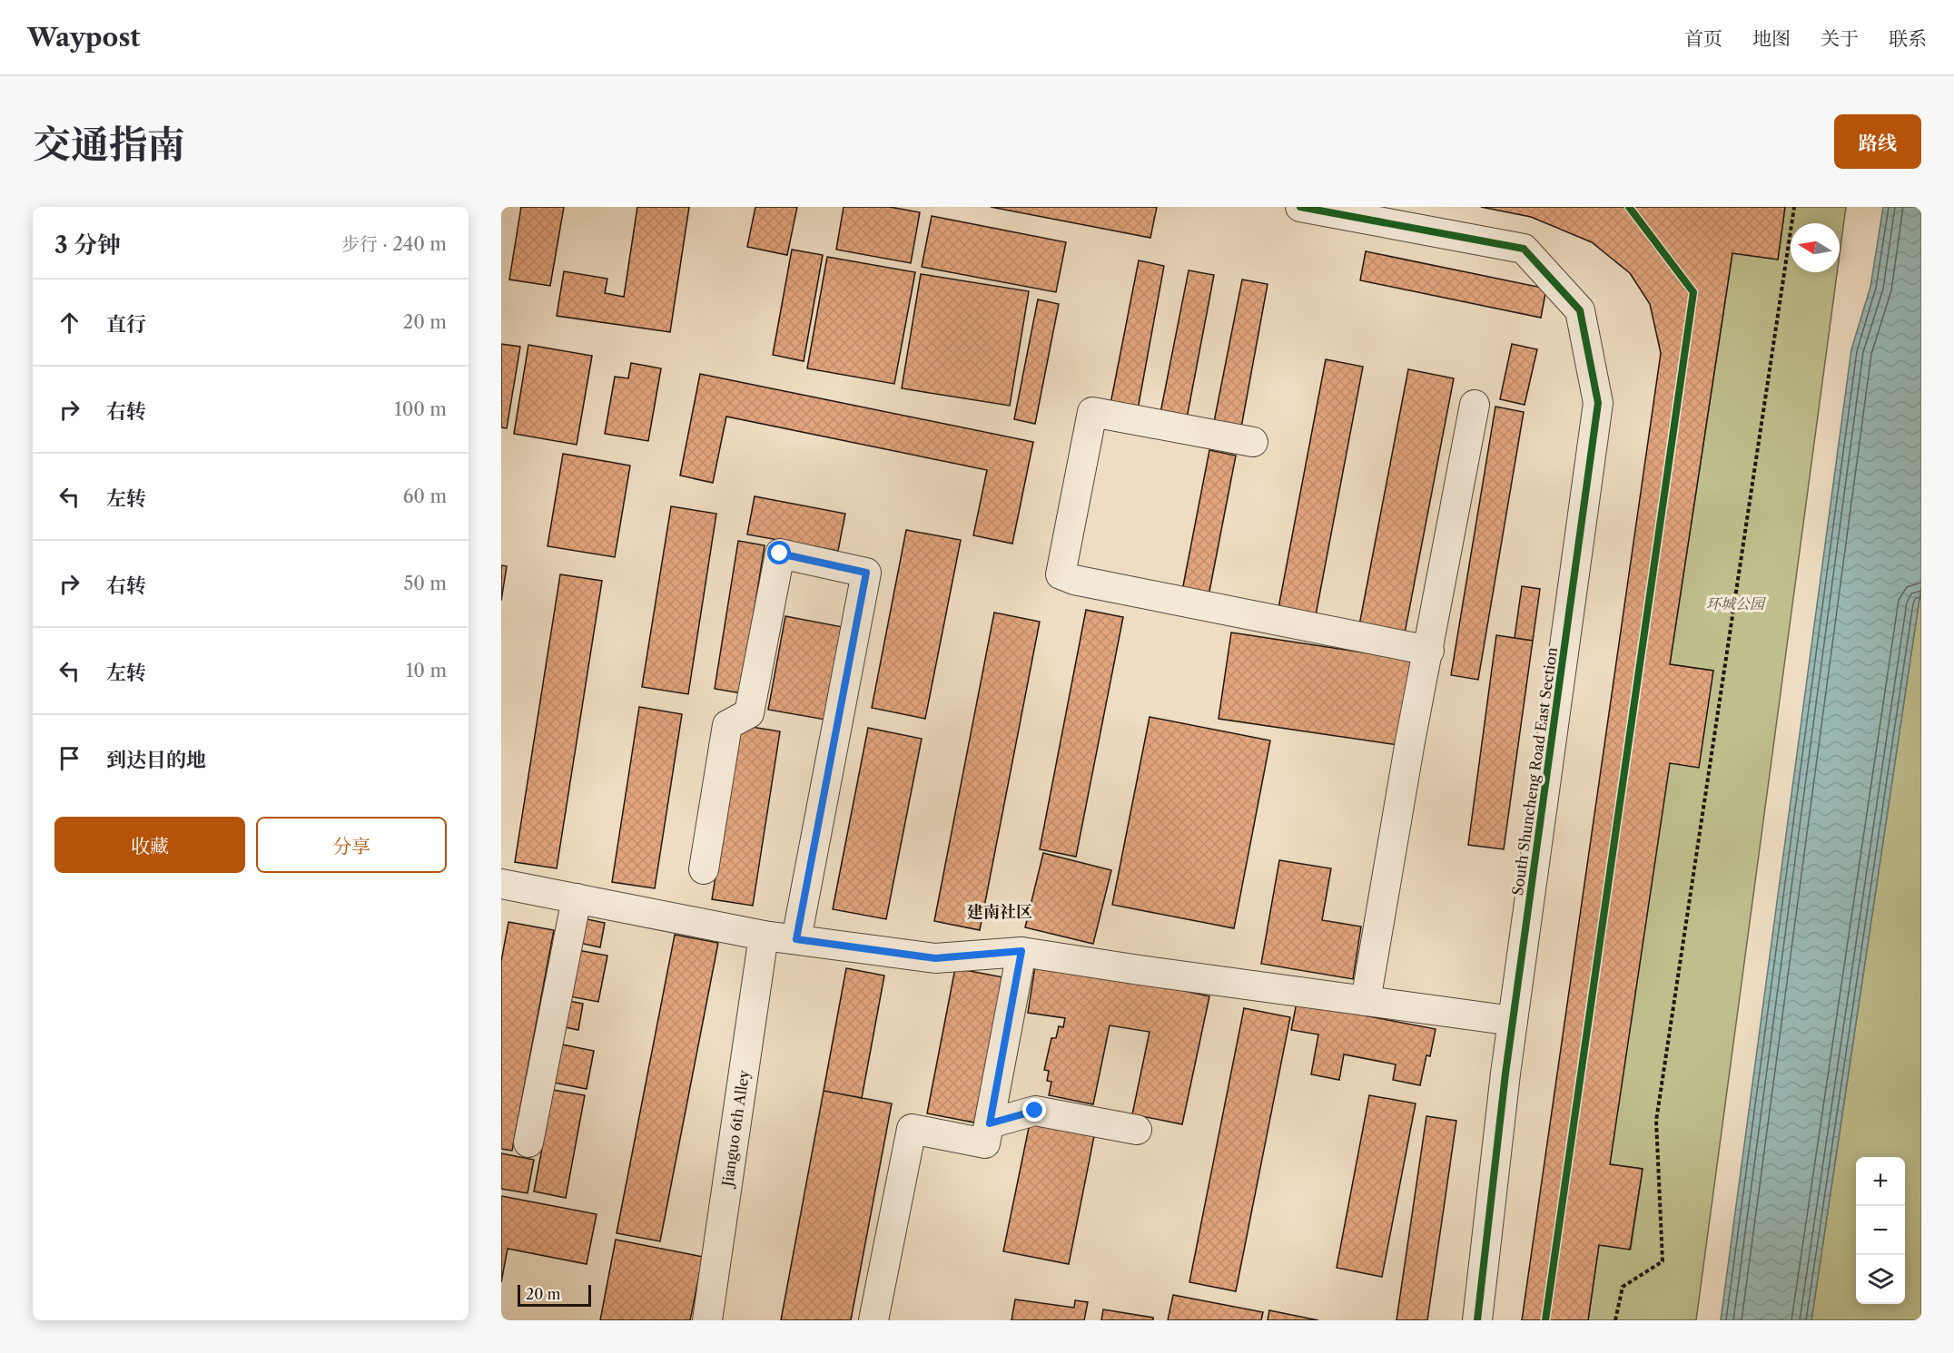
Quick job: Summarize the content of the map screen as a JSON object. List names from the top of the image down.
{
  "streets": {
    "street": ["South Shuncheng Road East Section", "Jianguo 6th Alley"]
  },
  "districts": ["建南社区"],
  "parks": ["环城公园"],
  "scale_bar": "20 m",
  "north": "left",
  "page": {
    "header": "Waypost",
    "nav": [
      "首页",
      "地图",
      "关于",
      "联系"
    ],
    "title": "交通指南",
    "buttons": [
      "路线",
      ["收藏", "分享"]
    ],
    "heading": ["3 分钟", "步行 · 240 m"],
    "list": [
      ["直行", "20 m"],
      ["右转", "100 m"],
      ["左转", "60 m"],
      ["右转", "50 m"],
      ["左转", "10 m"],
      "到达目的地"
    ],
    "map_buttons": ["+", "−"],
    "scale": "20 m"
  }
}
